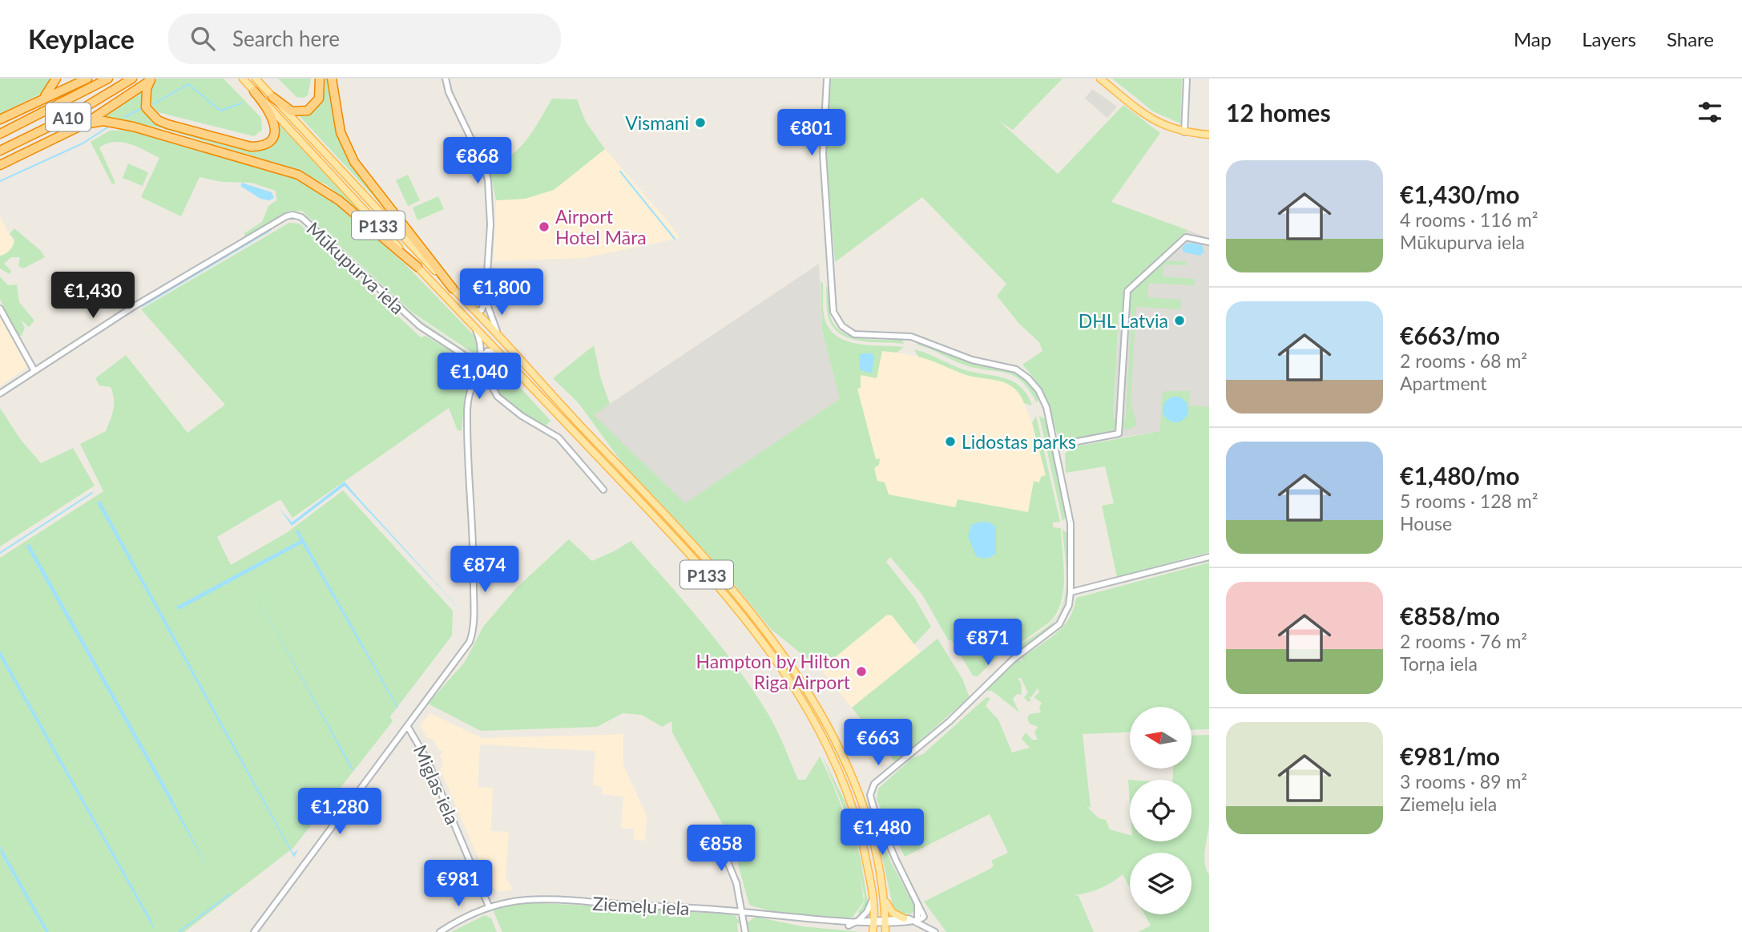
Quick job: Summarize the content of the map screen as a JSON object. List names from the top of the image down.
{
  "streets": {
    "highway": ["A10"],
    "main road": ["P133"],
    "street": ["Mūkupurva iela", "Miglas iela", "Ziemeļu iela"]
  },
  "crossings": [
    ["P133", "Ziemeļu iela"],
    ["Miglas iela", "Ziemeļu iela"]
  ],
  "places": [
    "Vismani",
    "Airport Hotel Māra",
    "DHL Latvia",
    "Lidostas parks",
    "Hampton by Hilton Riga Airport"
  ],
  "north": "left",
  "page": {
    "header": "Keyplace",
    "search": "Search here",
    "nav": ["Map", "Layers", "Share"],
    "heading": "12 homes",
    "price": [
      "€801",
      "€868",
      "€1,800",
      "€1,430",
      "€1,040",
      "€874",
      "€871",
      "€663",
      "€1,280",
      "€1,480",
      "€858",
      "€981"
    ],
    "list": [
      {
        "name": "€1,430/mo",
        "note": "4 rooms · 116 m² · Mūkupurva iela"
      },
      {
        "name": "€663/mo",
        "note": "2 rooms · 68 m² · Apartment"
      },
      {
        "name": "€1,480/mo",
        "note": "5 rooms · 128 m² · House"
      },
      {
        "name": "€858/mo",
        "note": "2 rooms · 76 m² · Torņa iela"
      },
      {
        "name": "€981/mo",
        "note": "3 rooms · 89 m² · Ziemeļu iela"
      }
    ]
  }
}
